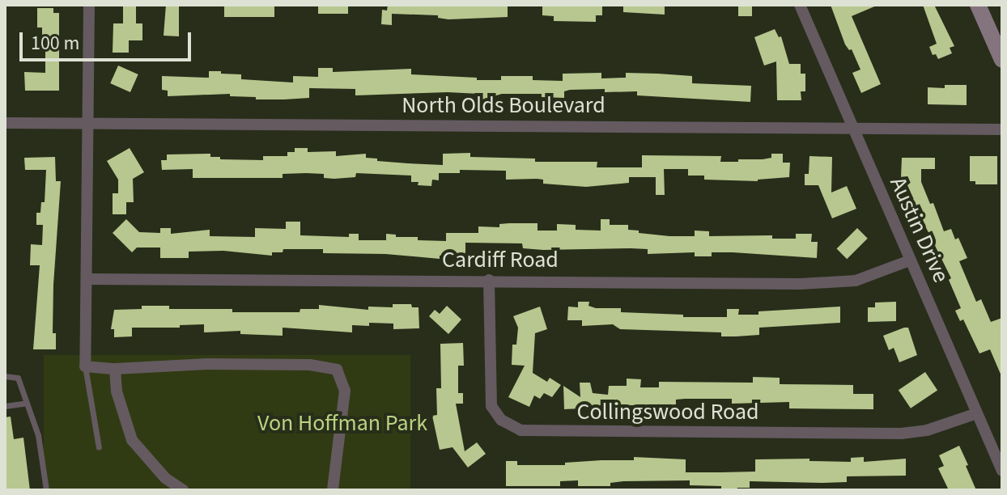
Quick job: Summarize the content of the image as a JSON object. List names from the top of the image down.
{
  "streets": {
    "street": [
      "North Olds Boulevard",
      "Austin Drive",
      "Cardiff Road",
      "Collingswood Road"
    ]
  },
  "crossings": [
    ["North Olds Boulevard", "Austin Drive"],
    ["Austin Drive", "Cardiff Road"],
    ["Austin Drive", "Collingswood Road"],
    ["Cardiff Road", "Collingswood Road"]
  ],
  "parks": ["Von Hoffman Park"],
  "scale_bar": "100 m"
}
